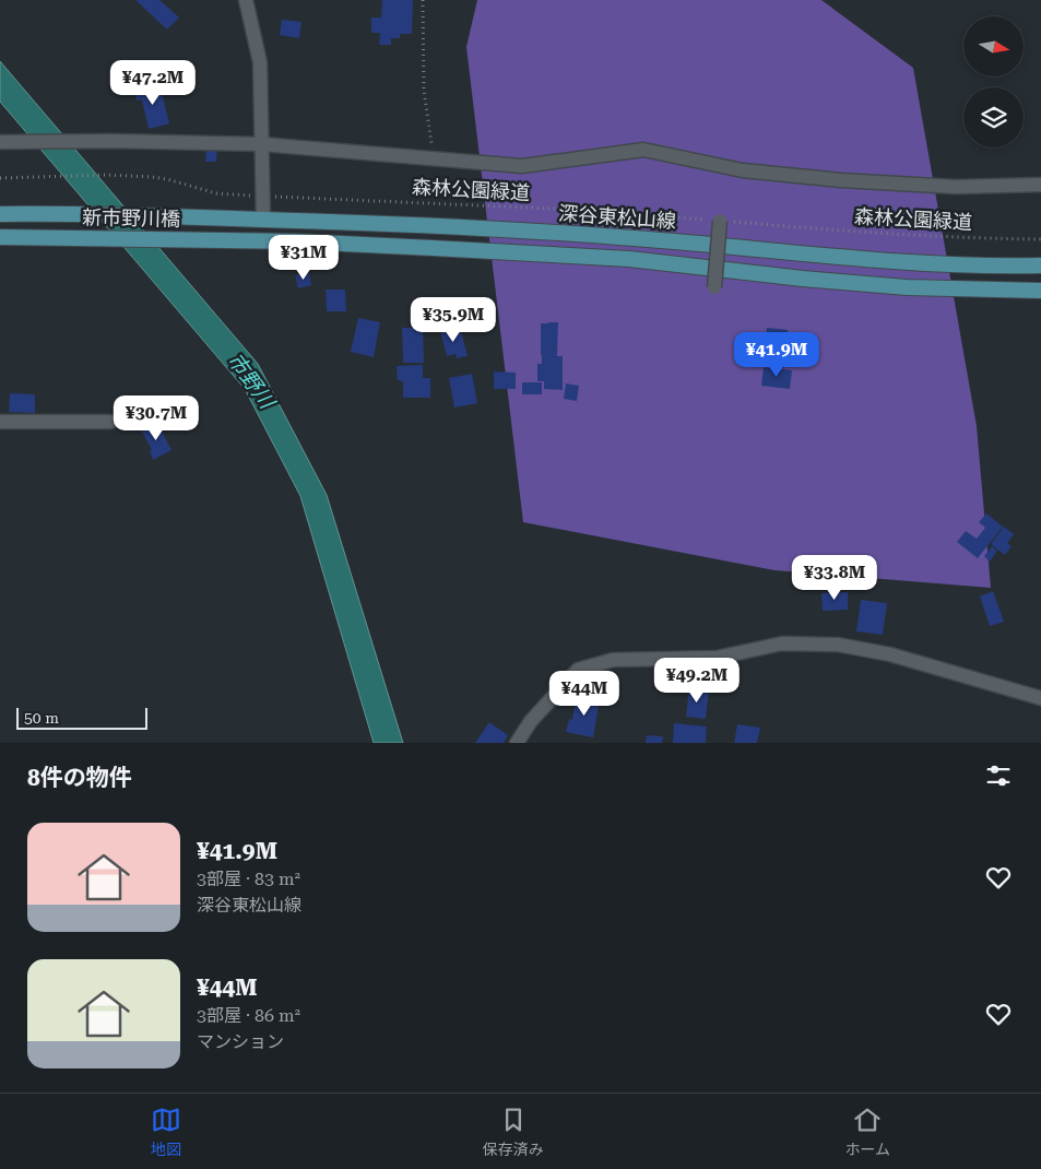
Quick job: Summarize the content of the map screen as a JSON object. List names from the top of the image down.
{
  "streets": {
    "main road": ["深谷東松山線", "新市野川橋"],
    "path": ["森林公園緑道"]
  },
  "crossings": [
    ["深谷東松山線", "新市野川橋"]
  ],
  "water": ["市野川"],
  "scale_bar": "50 m",
  "north": "right",
  "page": {
    "price": [
      "¥47.2M",
      "¥31M",
      "¥35.9M",
      "¥41.9M",
      "¥30.7M",
      "¥33.8M",
      "¥49.2M",
      "¥44M"
    ],
    "scale": "50 m",
    "heading": "8件の物件",
    "list": [
      {
        "name": "¥41.9M",
        "note": "3部屋 · 83 m² · 深谷東松山線"
      },
      {
        "name": "¥44M",
        "note": "3部屋 · 86 m² · マンション"
      }
    ],
    "tabs": ["地図", "保存済み", "ホーム"]
  }
}
